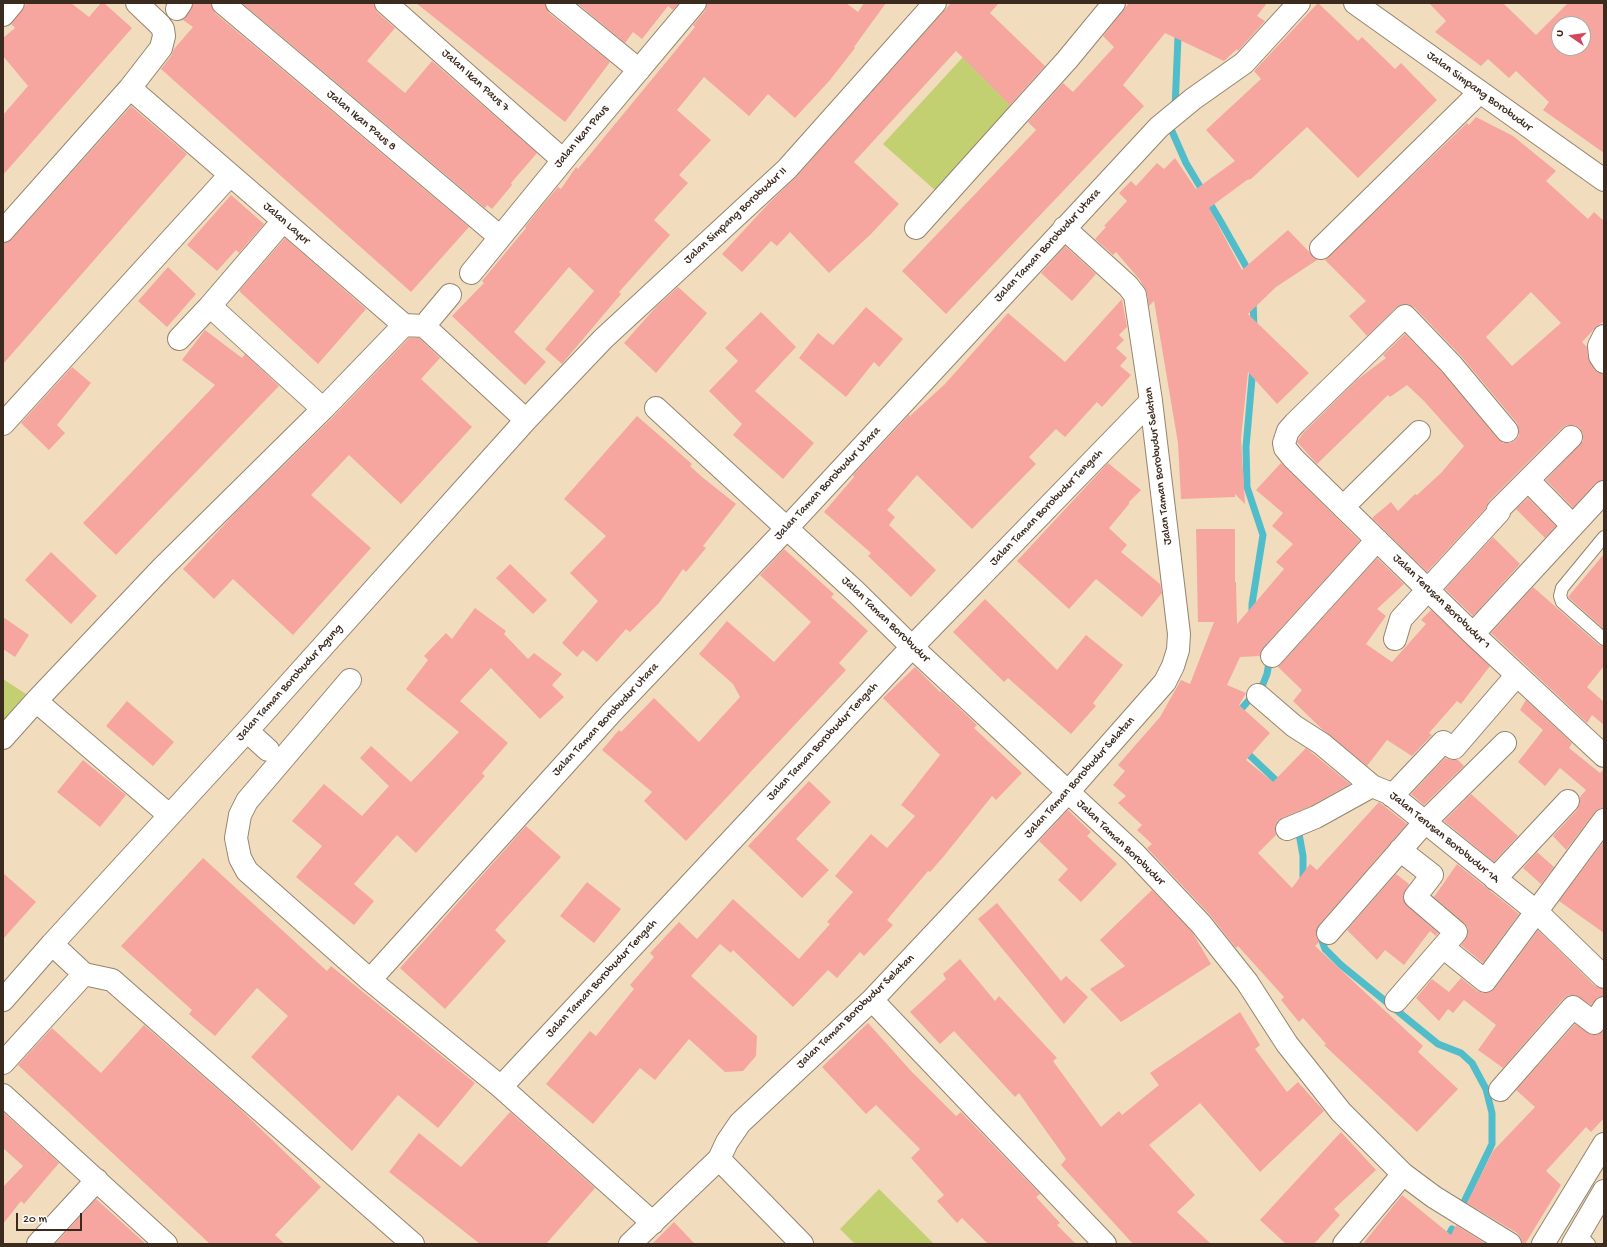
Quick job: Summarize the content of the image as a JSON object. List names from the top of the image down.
{
  "streets": {
    "street": [
      "Jalan Ikan Paus 7",
      "Jalan Simpang Borobudur",
      "Jalan Ikan Paus 8",
      "Jalan Ikan Paus",
      "Jalan Simpang Borobudur II",
      "Jalan Layur",
      "Jalan Taman Borobudur Utara",
      "Jalan Taman Borobudur Selatan",
      "Jalan Taman Borobudur Tengah",
      "Jalan Terusan Borobudur 1",
      "Jalan Taman Borobudur",
      "Jalan Taman Borobudur Agung",
      "Jalan Terusan Borobudur 1A"
    ]
  },
  "crossings": [
    ["Jalan Ikan Paus 7", "Jalan Ikan Paus"],
    ["Jalan Ikan Paus 8", "Jalan Ikan Paus"],
    ["Jalan Simpang Borobudur II", "Jalan Layur"],
    ["Jalan Simpang Borobudur II", "Jalan Taman Borobudur Agung"],
    ["Jalan Layur", "Jalan Taman Borobudur Agung"],
    ["Jalan Taman Borobudur Utara", "Jalan Taman Borobudur Selatan"],
    ["Jalan Taman Borobudur Utara", "Jalan Taman Borobudur"],
    ["Jalan Taman Borobudur Selatan", "Jalan Taman Borobudur Tengah"],
    ["Jalan Taman Borobudur Selatan", "Jalan Taman Borobudur"],
    ["Jalan Taman Borobudur Tengah", "Jalan Taman Borobudur"]
  ],
  "scale_bar": "20 m",
  "north": "left"
}
